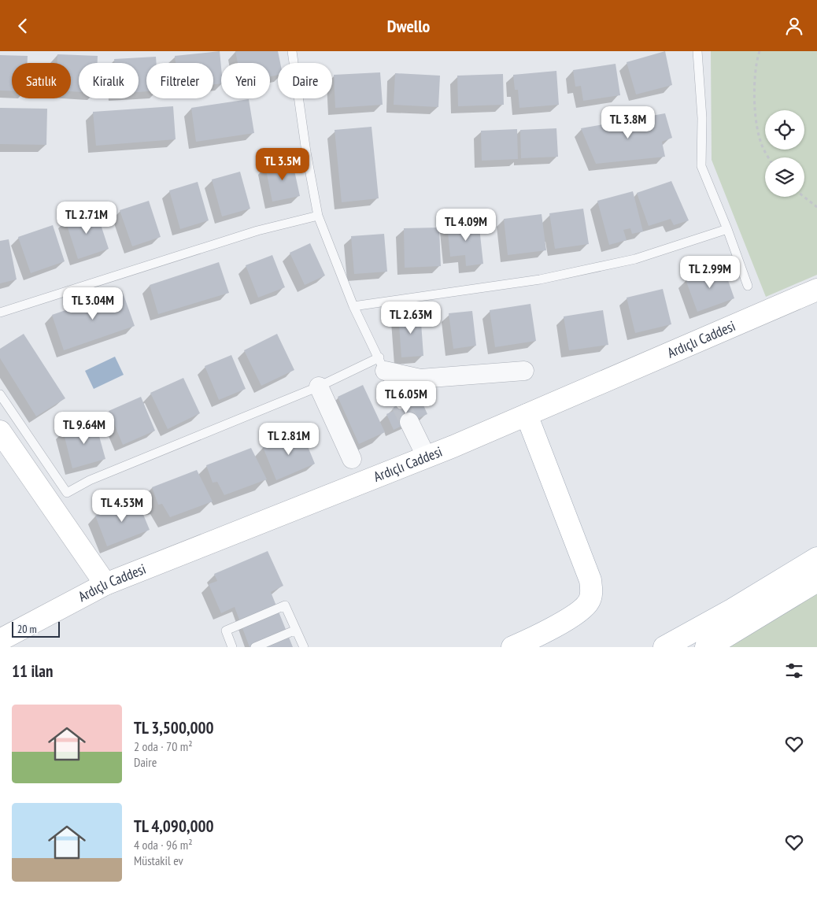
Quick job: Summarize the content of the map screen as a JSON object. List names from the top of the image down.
{
  "streets": {
    "main road": ["Ardıçlı Caddesi"]
  },
  "scale_bar": "20 m",
  "page": {
    "header": "Dwello",
    "chip": [
      "Satılık",
      "Kiralık",
      "Filtreler",
      "Yeni",
      "Daire"
    ],
    "price": [
      "TL 3.8M",
      "TL 3.5M",
      "TL 2.71M",
      "TL 4.09M",
      "TL 2.99M",
      "TL 3.04M",
      "TL 2.63M",
      "TL 6.05M",
      "TL 9.64M",
      "TL 2.81M",
      "TL 4.53M"
    ],
    "scale": "20 m",
    "heading": "11 ilan",
    "list": [
      {
        "name": "TL 3,500,000",
        "note": "2 oda · 70 m² · Daire"
      },
      {
        "name": "TL 4,090,000",
        "note": "4 oda · 96 m² · Müstakil ev"
      }
    ]
  }
}
